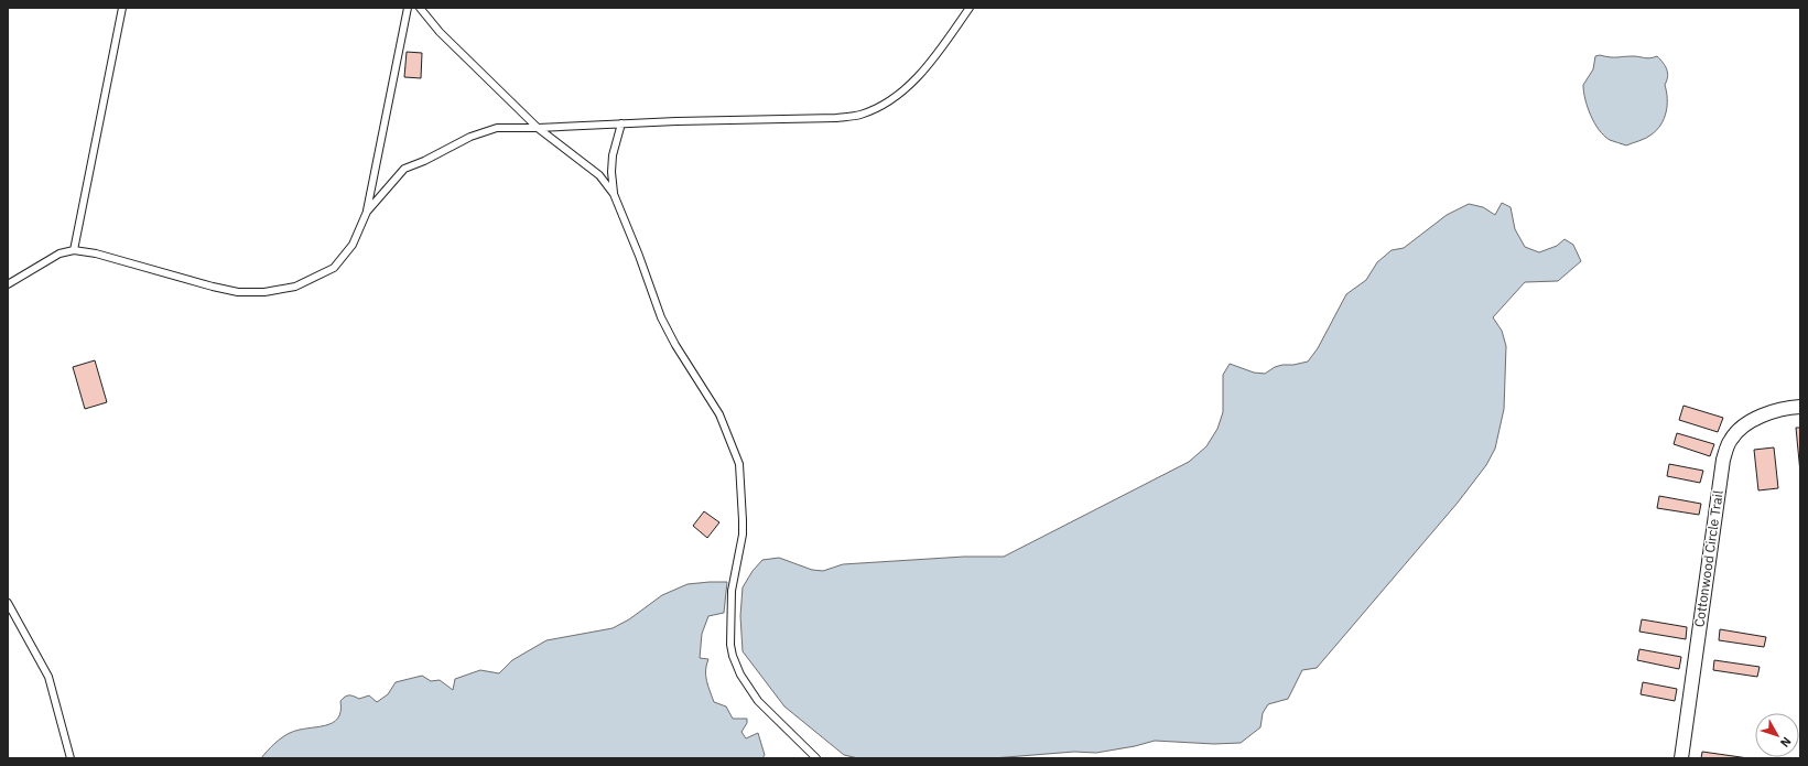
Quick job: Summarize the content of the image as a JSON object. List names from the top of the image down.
{
  "streets": {
    "street": ["Cottonwood Circle Trail"]
  },
  "north": "bottom right"
}
